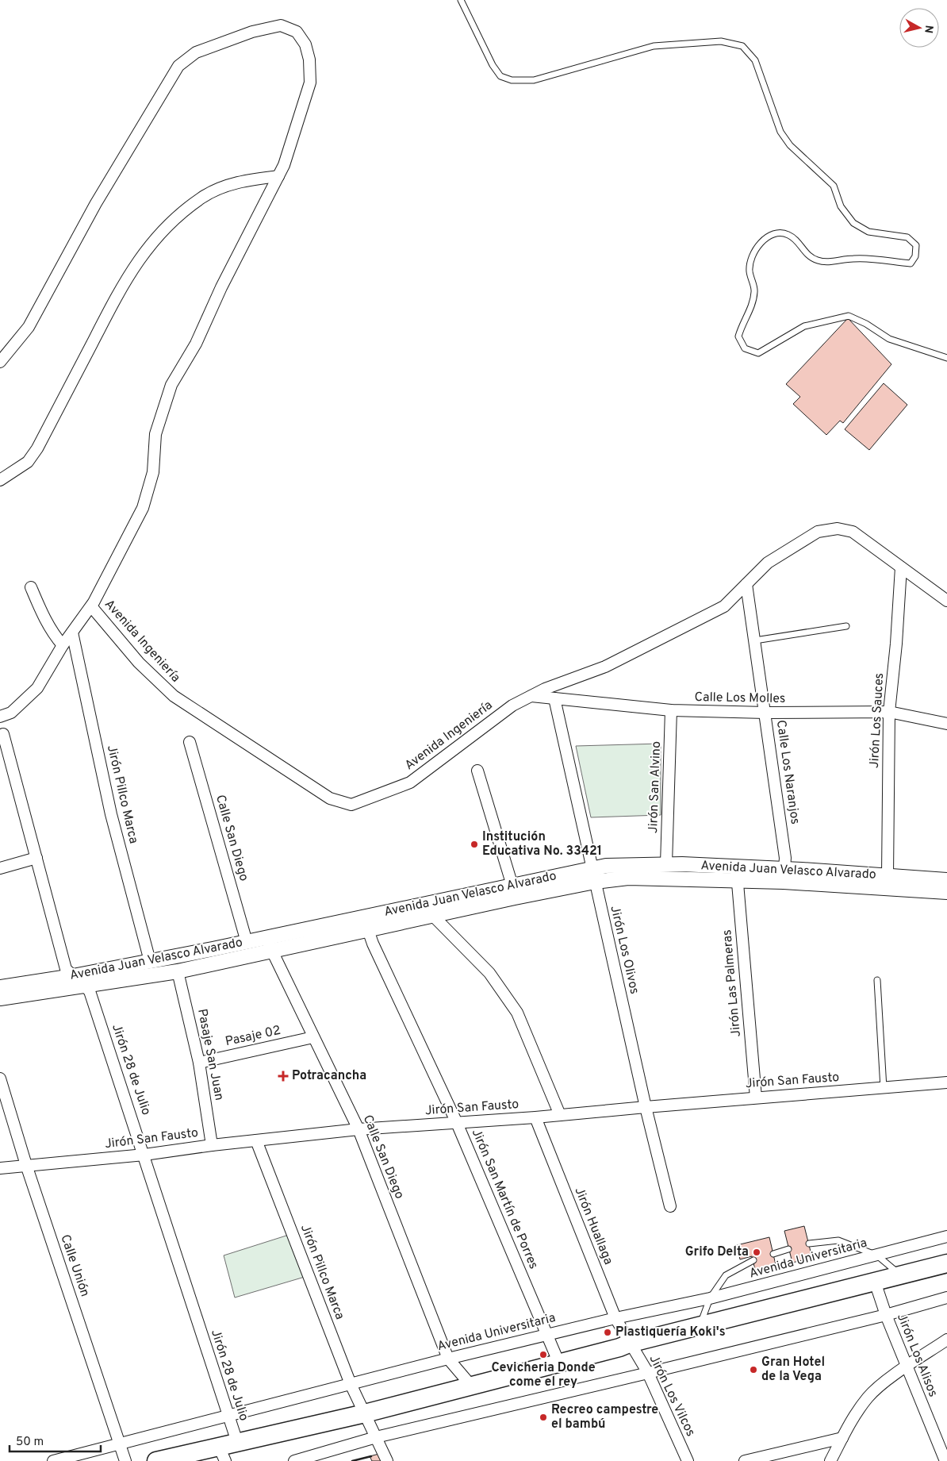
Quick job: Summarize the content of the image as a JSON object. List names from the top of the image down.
{
  "streets": {
    "street": [
      "Avenida Ingeniería",
      "Calle Los Molles",
      "Jirón Los Sauces",
      "Calle Los Naranjos",
      "Jirón San Alvino",
      "Jirón Pillco Marca",
      "Calle San Diego",
      "Avenida Juan Velasco Alvarado",
      "Jirón Los Olivos",
      "Jirón Las Palmeras",
      "Pasaje 02",
      "Pasaje San Juan",
      "Jirón 28 de Julio",
      "Jirón San Fausto",
      "Jirón San Martín de Porres",
      "Jirón Huallaga",
      "Avenida Universitaria",
      "Calle Unión",
      "Jirón Los Alisos",
      "Jirón Los Vilcos"
    ]
  },
  "crossings": [
    ["Avenida Ingeniería", "Calle Los Molles"],
    ["Avenida Ingeniería", "Jirón Los Sauces"],
    ["Avenida Ingeniería", "Calle Los Naranjos"],
    ["Avenida Ingeniería", "Jirón Pillco Marca"],
    ["Calle Los Molles", "Jirón Los Sauces"],
    ["Calle Los Molles", "Calle Los Naranjos"],
    ["Calle Los Molles", "Jirón San Alvino"],
    ["Calle Los Molles", "Jirón Los Olivos"],
    ["Jirón Los Sauces", "Avenida Juan Velasco Alvarado"],
    ["Calle Los Naranjos", "Avenida Juan Velasco Alvarado"],
    ["Jirón San Alvino", "Avenida Juan Velasco Alvarado"],
    ["Jirón Pillco Marca", "Avenida Juan Velasco Alvarado"],
    ["Jirón Pillco Marca", "Jirón San Fausto"],
    ["Jirón Pillco Marca", "Avenida Universitaria"],
    ["Calle San Diego", "Avenida Juan Velasco Alvarado"],
    ["Calle San Diego", "Pasaje 02"],
    ["Calle San Diego", "Jirón San Fausto"],
    ["Calle San Diego", "Avenida Universitaria"],
    ["Avenida Juan Velasco Alvarado", "Jirón Los Olivos"],
    ["Avenida Juan Velasco Alvarado", "Jirón Las Palmeras"],
    ["Avenida Juan Velasco Alvarado", "Pasaje San Juan"],
    ["Avenida Juan Velasco Alvarado", "Jirón 28 de Julio"],
    ["Avenida Juan Velasco Alvarado", "Jirón San Martín de Porres"],
    ["Jirón Los Olivos", "Jirón San Fausto"],
    ["Jirón Las Palmeras", "Jirón San Fausto"],
    ["Pasaje 02", "Pasaje San Juan"],
    ["Pasaje San Juan", "Jirón San Fausto"],
    ["Jirón 28 de Julio", "Jirón San Fausto"],
    ["Jirón 28 de Julio", "Avenida Universitaria"],
    ["Jirón San Fausto", "Jirón San Martín de Porres"],
    ["Jirón San Fausto", "Jirón Huallaga"],
    ["Jirón San Fausto", "Calle Unión"],
    ["Jirón San Martín de Porres", "Avenida Universitaria"],
    ["Jirón Huallaga", "Avenida Universitaria"],
    ["Jirón Huallaga", "Jirón Los Vilcos"],
    ["Avenida Universitaria", "Calle Unión"]
  ],
  "places": {
    "other": [
      "Institución Educativa No. 33421",
      "Grifo Delta",
      "Plastiquería Koki's",
      "Cevicheria Donde come el rey",
      "Gran Hotel de la Vega",
      "Recreo campestre el bambú"
    ],
    "health": ["Potracancha"]
  },
  "scale_bar": "50 m",
  "north": "right"
}
